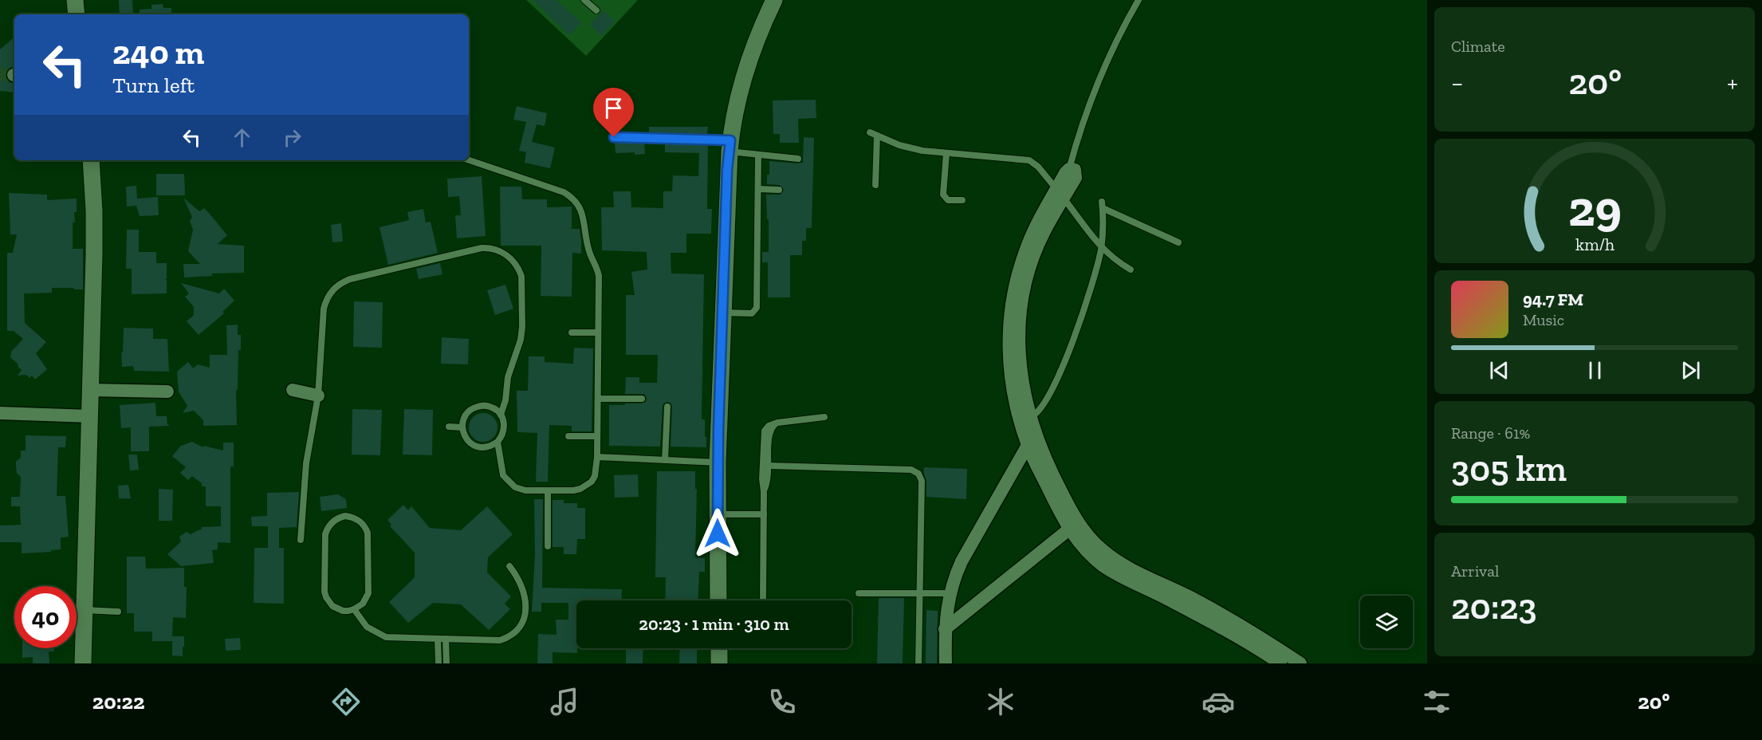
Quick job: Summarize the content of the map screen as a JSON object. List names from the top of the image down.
{
  "page": {
    "tile": [
      "Climate",
      ["Range · 61%", "305 km"],
      ["Arrival", "20:23"]
    ],
    "turn": ["240 m", "Turn left"],
    "heat": ["−", "20°", "+"],
    "song": ["94.7 FM", "Music"],
    "limit": "40",
    "trip": "20:23 · 1 min · 310 m",
    "tabs": ["20:22", "20°"],
    "gauge": ["29", "km/h"]
  }
}
